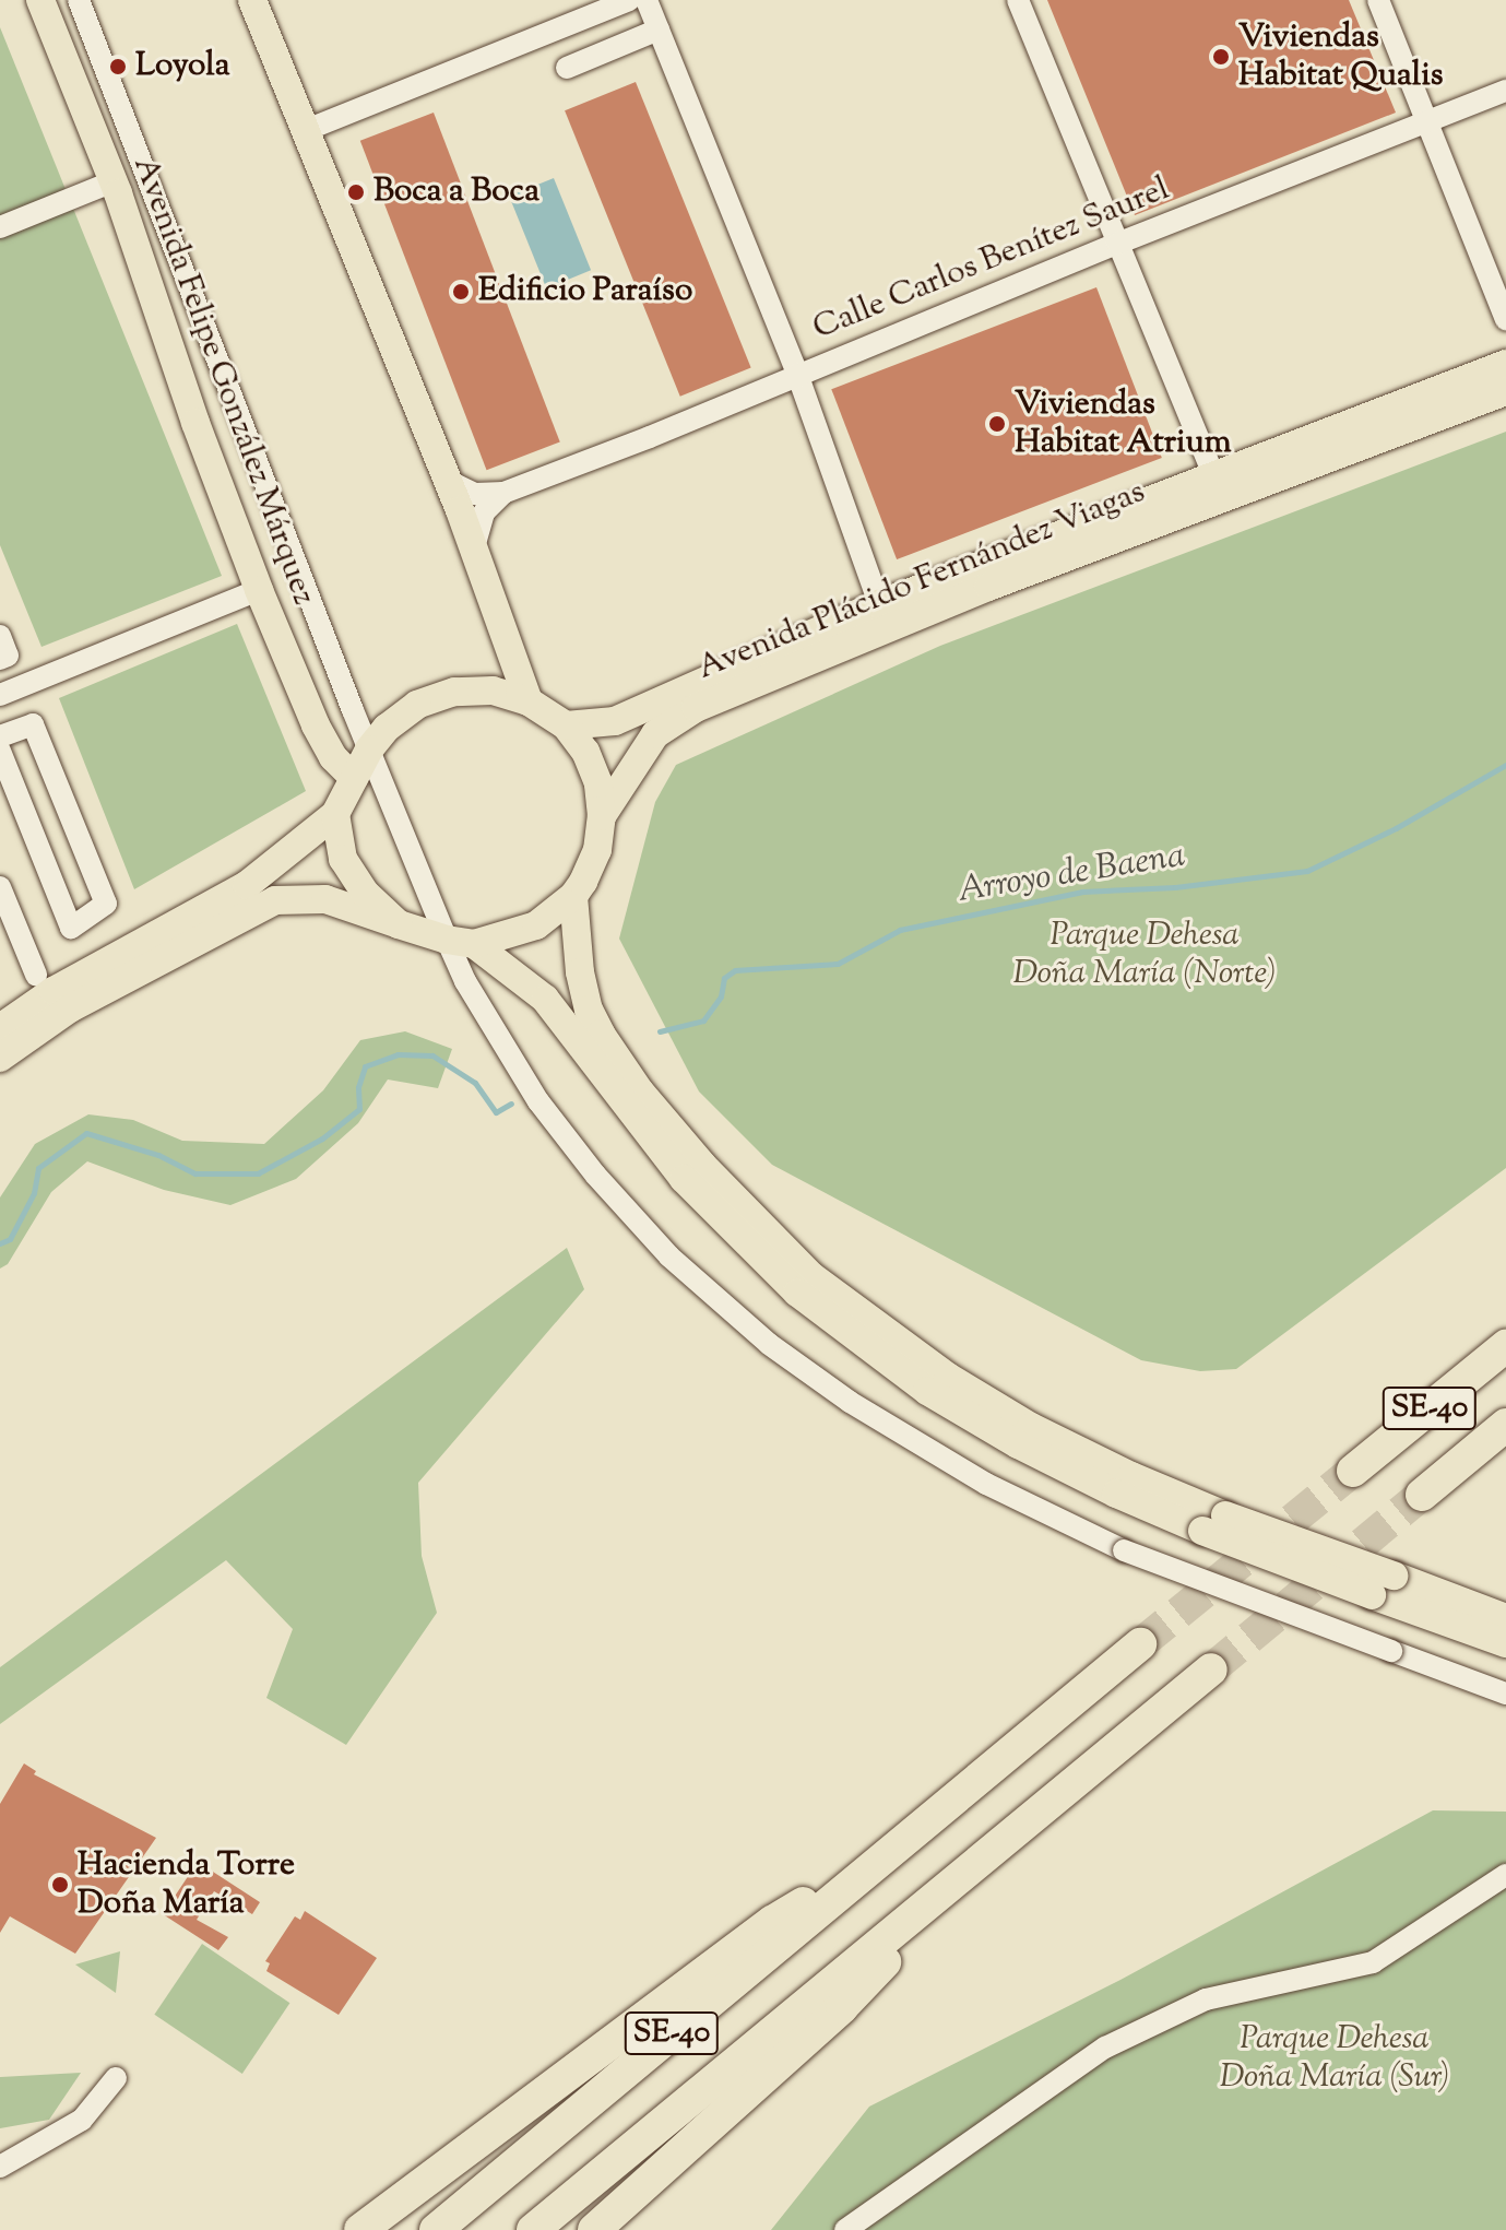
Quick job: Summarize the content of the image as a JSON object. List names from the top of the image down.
{
  "streets": {
    "highway": ["SE-40"],
    "main road": ["Avenida Felipe González Márquez", "Avenida Plácido Fernández Viagas"],
    "street": ["Calle Carlos Benítez Saurel"]
  },
  "water": ["Arroyo de Baena"],
  "parks": ["Parque Dehesa Doña María (Norte)", "Parque Dehesa Doña María (Sur)"],
  "places": [
    "Viviendas Habitat Qualis",
    "Loyola",
    "Boca a Boca",
    "Edificio Paraíso",
    "Viviendas Habitat Atrium",
    "Hacienda Torre Doña María"
  ]
}
